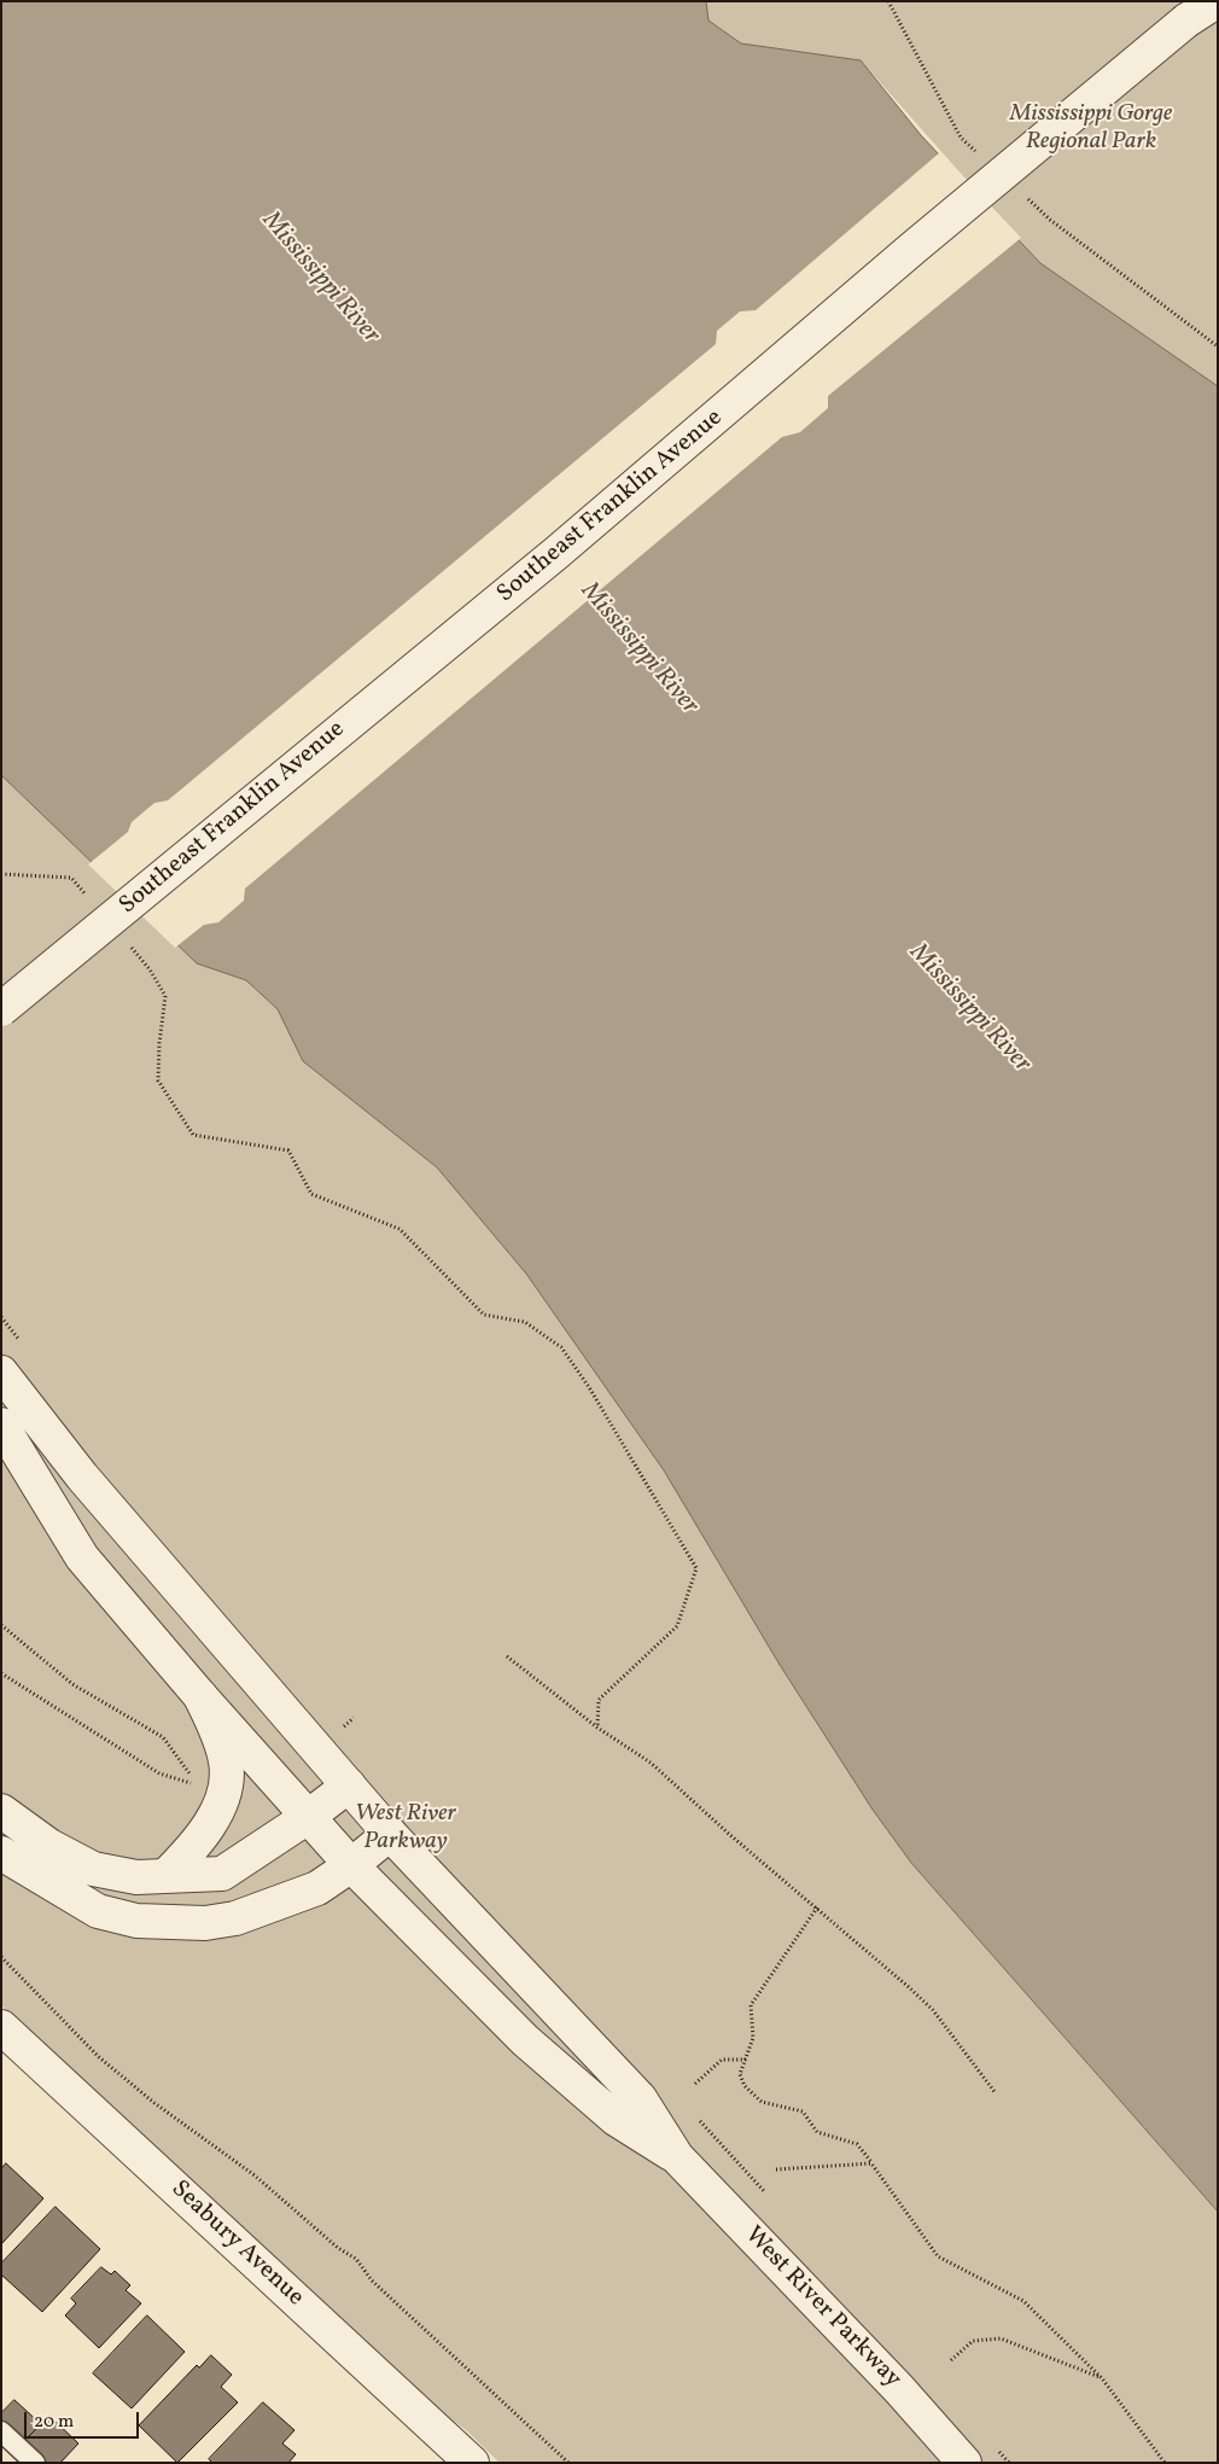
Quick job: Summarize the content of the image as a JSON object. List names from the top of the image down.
{
  "streets": {
    "street": ["Southeast Franklin Avenue", "Seabury Avenue", "West River Parkway"]
  },
  "water": ["Mississippi River"],
  "parks": ["Mississippi Gorge Regional Park", "West River Parkway"],
  "scale_bar": "20 m"
}
